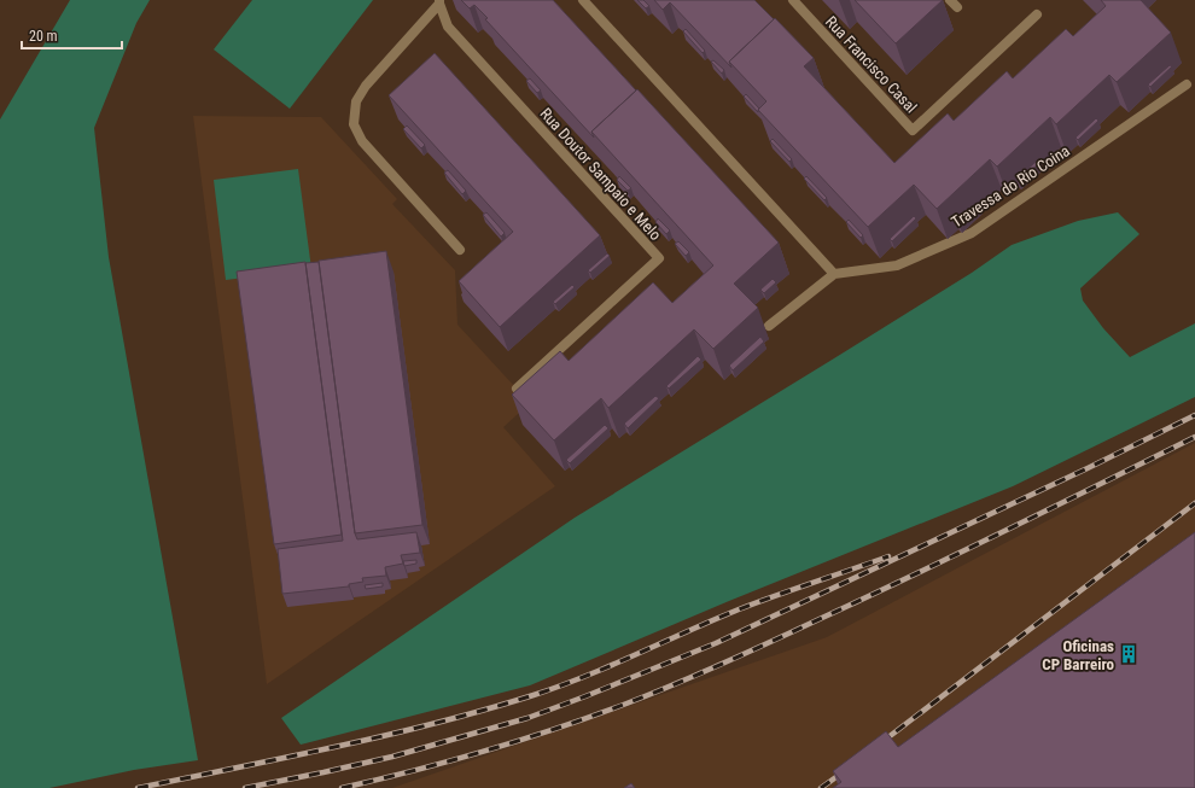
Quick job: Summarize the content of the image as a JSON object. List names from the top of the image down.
{
  "streets": {
    "street": ["Rua Francisco Casal", "Rua Doutor Sampaio e Melo", "Travessa do Rio Coina"]
  },
  "places": {
    "building": ["Oficinas CP Barreiro"]
  },
  "scale_bar": "20 m"
}
